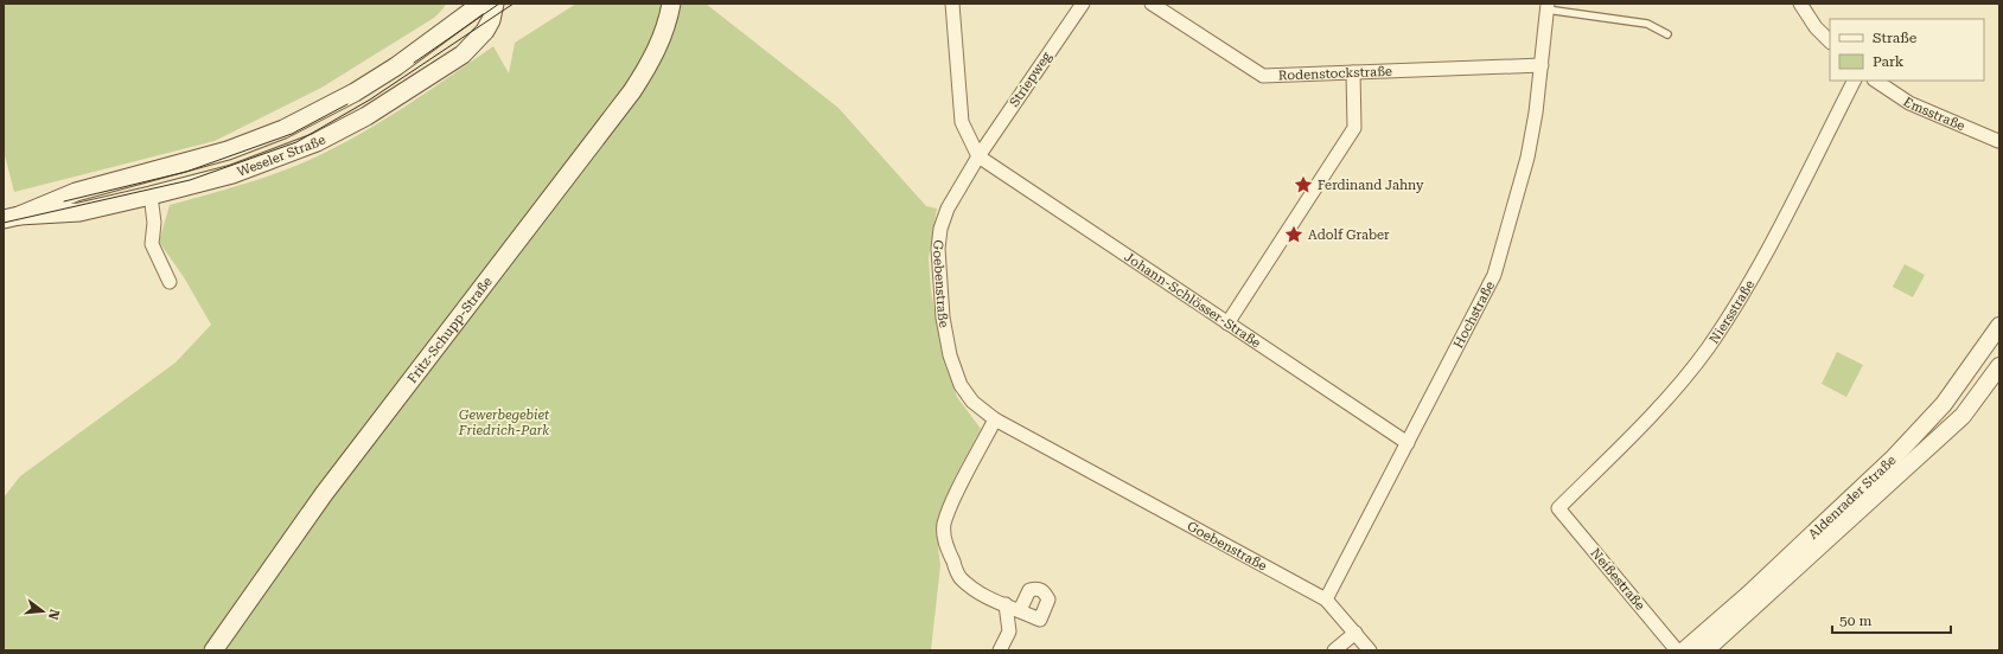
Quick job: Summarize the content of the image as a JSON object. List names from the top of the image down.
{
  "streets": {
    "main road": ["Weseler Straße", "Fritz-Schupp-Straße"],
    "street": [
      "Rodenstockstraße",
      "Striepweg",
      "Emsstraße",
      "Goebenstraße",
      "Johann-Schlösser-Straße",
      "Niersstraße",
      "Hochstraße",
      "Aldenrader Straße",
      "Neißestraße"
    ]
  },
  "crossings": [
    ["Rodenstockstraße", "Hochstraße"],
    ["Striepweg", "Goebenstraße"],
    ["Striepweg", "Johann-Schlösser-Straße"],
    ["Goebenstraße", "Johann-Schlösser-Straße"],
    ["Goebenstraße", "Hochstraße"],
    ["Johann-Schlösser-Straße", "Hochstraße"],
    ["Niersstraße", "Neißestraße"]
  ],
  "parks": ["Gewerbegebiet Friedrich-Park"],
  "places": {
    "place": ["Ferdinand Jahny", "Adolf Graber"]
  },
  "legend": ["Straße", "Park"],
  "scale_bar": "50 m",
  "north": "right"
}
